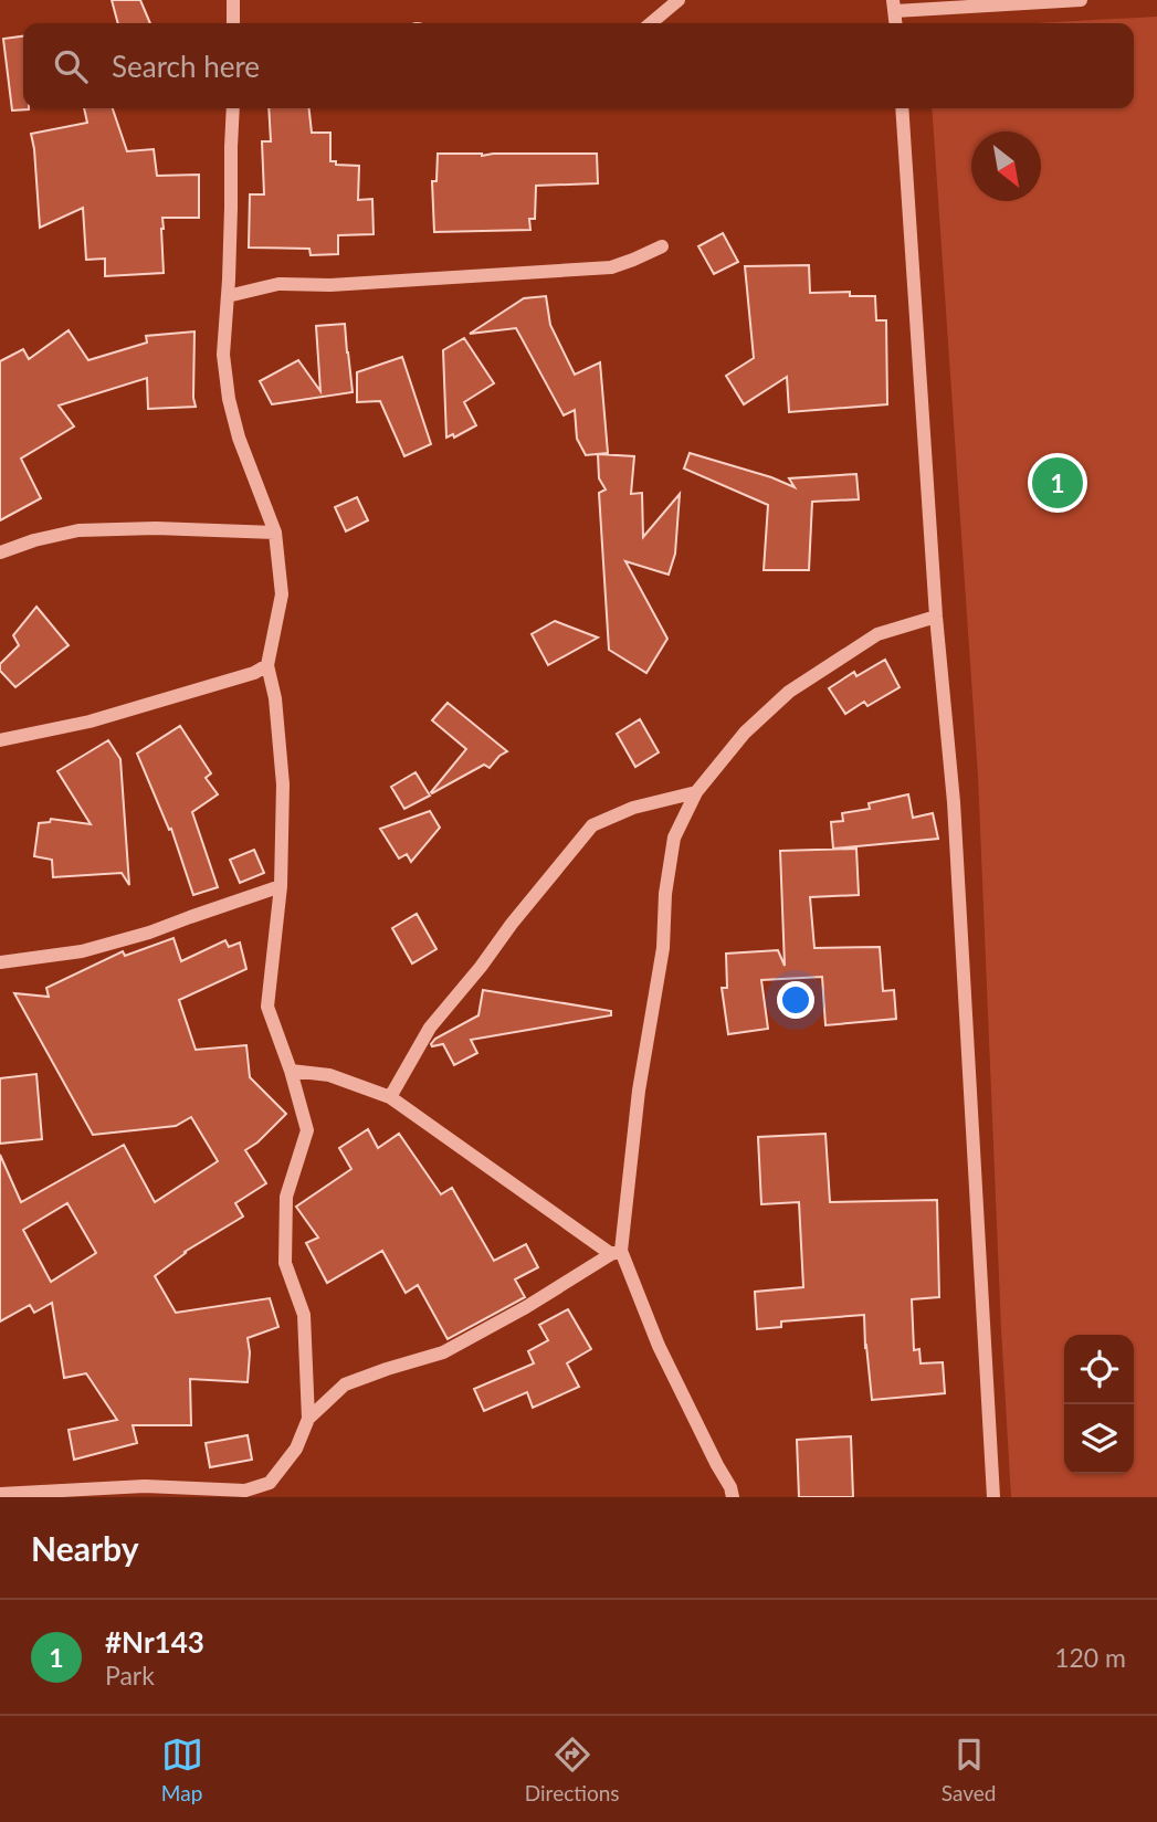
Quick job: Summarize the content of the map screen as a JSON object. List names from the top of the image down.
{
  "north": "bottom right",
  "page": {
    "search": "Search here",
    "pins": "1",
    "heading": "Nearby",
    "list": [
      {
        "mark": "1",
        "name": "#Nr143",
        "note": "Park",
        "value": "120 m"
      }
    ],
    "nav": ["Map", "Directions", "Saved"]
  }
}
